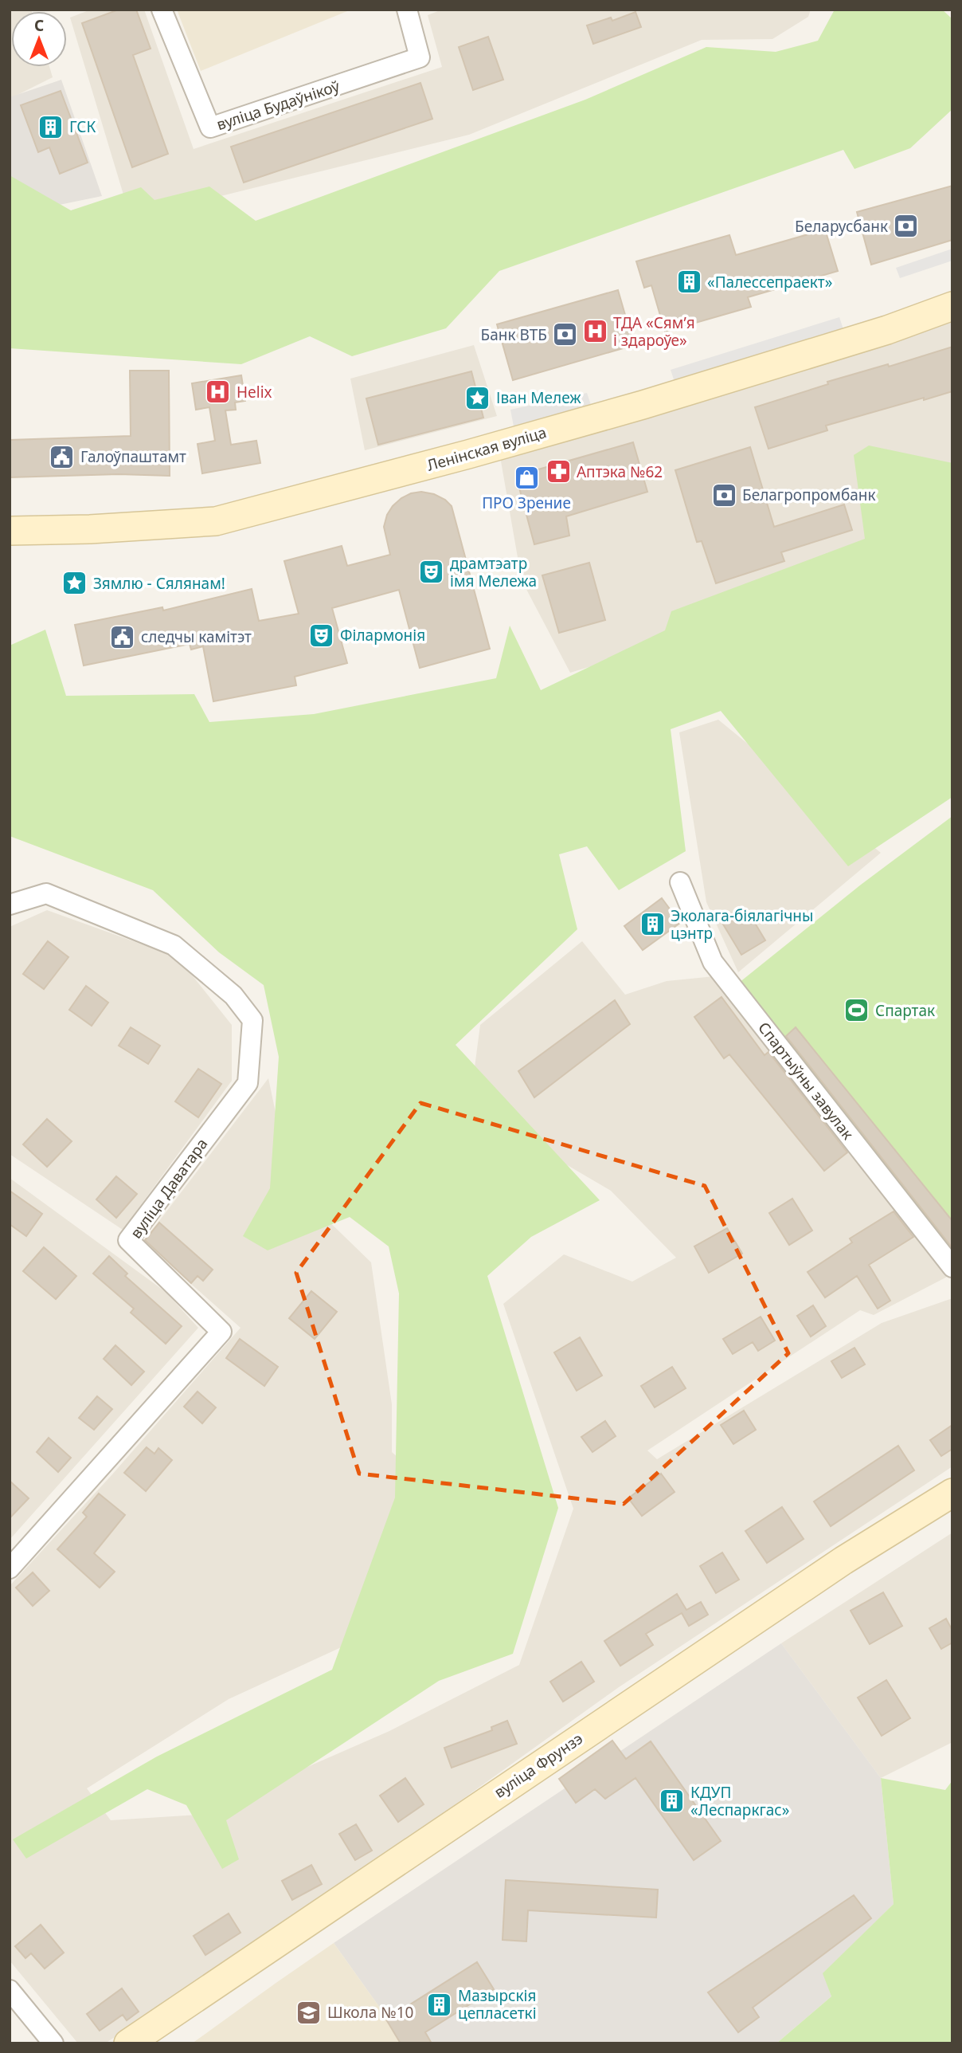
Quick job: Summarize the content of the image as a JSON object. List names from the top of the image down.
{
  "streets": {
    "street": [
      "вуліца Будаўнікоў",
      "Ленінская вуліца",
      "Спартыўны завулак",
      "вуліца Даватара",
      "вуліца Фрунзэ"
    ]
  },
  "places": {
    "building": [
      "ГСК",
      "«Палессепраект»",
      "Эколага-біялагічны цэнтр",
      "КДУП «Леспаркгас»",
      "Мазырскія цепласеткі"
    ],
    "bank": ["Беларусбанк", "Банк ВТБ", "Белагропромбанк"],
    "hospital": ["ТДА «Сямʼя і здароўе»", "Helix"],
    "place": ["Іван Мележ", "Зямлю - Сялянам!"],
    "public building": ["Галоўпаштамт", "следчы камітэт"],
    "pharmacy": ["Аптэка №62"],
    "shop": ["ПРО Зрение"],
    "theatre": ["драмтэатр імя Мележа", "Філармонія"],
    "sports": ["Спартак"],
    "school or university": ["Школа №10"]
  },
  "north": "top"
}
